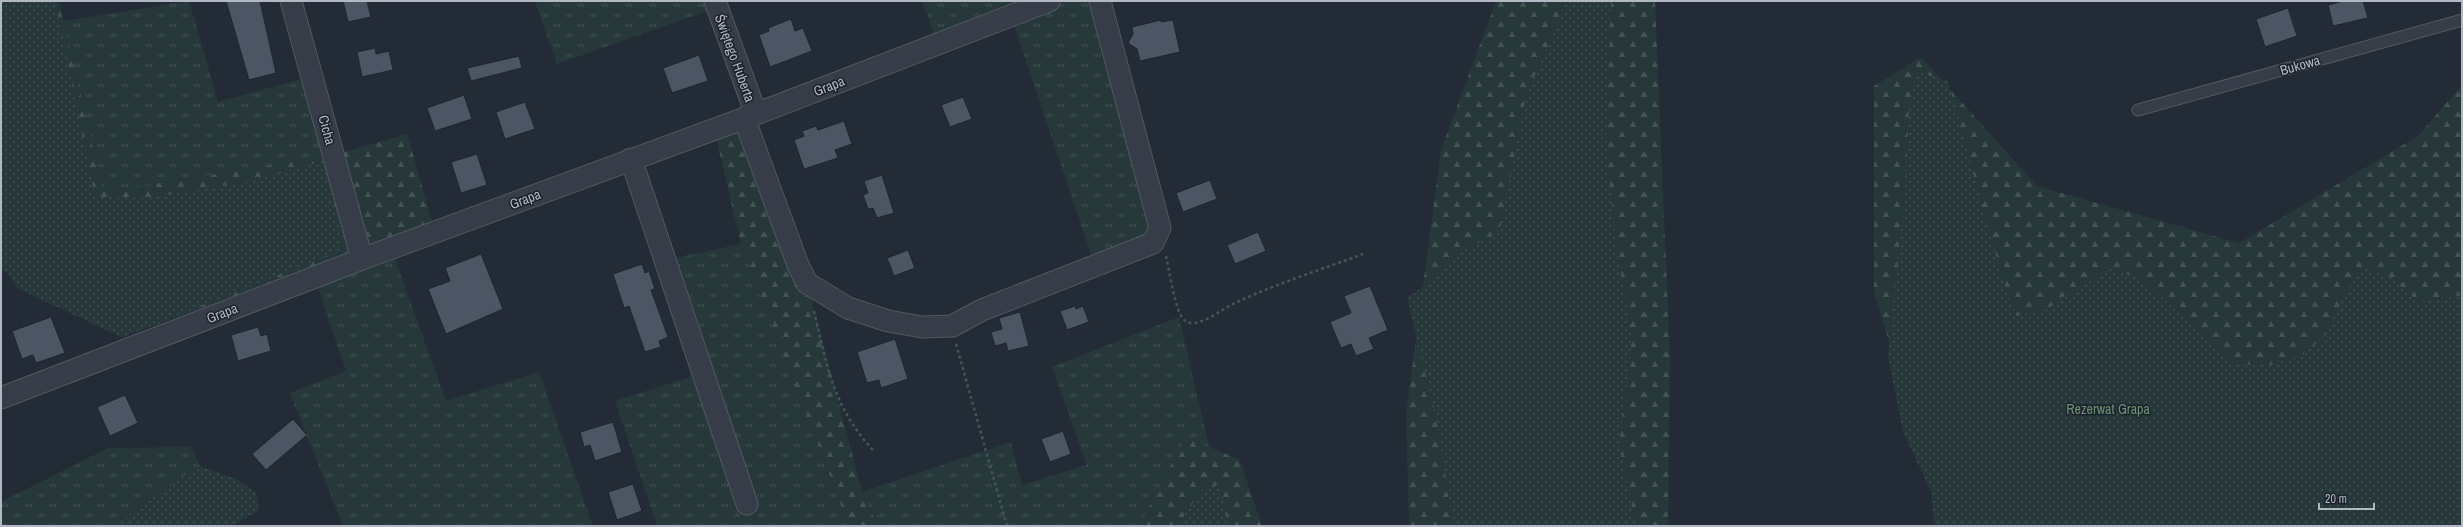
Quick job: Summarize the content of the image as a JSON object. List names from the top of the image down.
{
  "streets": {
    "street": ["Świętego Huberta", "Grapa", "Cicha"],
    "lane": ["Bukowa"]
  },
  "crossings": [
    ["Świętego Huberta", "Grapa"],
    ["Grapa", "Cicha"]
  ],
  "parks": ["Rezerwat Grapa"],
  "scale_bar": "20 m"
}
